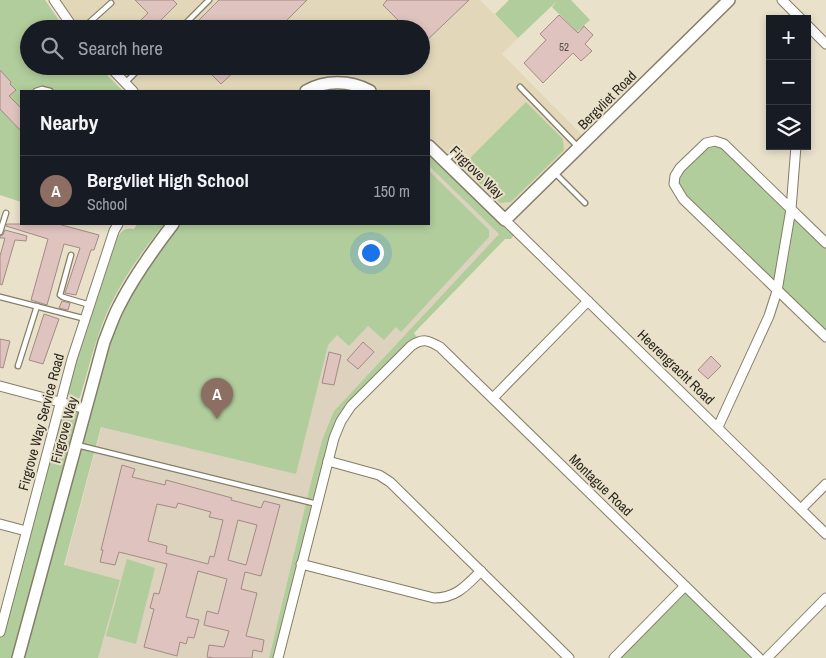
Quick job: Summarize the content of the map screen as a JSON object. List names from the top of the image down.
{
  "streets": {
    "street": [
      "Bergvliet Road",
      "Firgrove Way",
      "Heerengracht Road",
      "Firgrove Way Service Road",
      "Montague Road"
    ]
  },
  "crossings": [
    ["Bergvliet Road", "Firgrove Way"],
    ["Bergvliet Road", "Heerengracht Road"],
    ["Firgrove Way", "Heerengracht Road"]
  ],
  "house_numbers": ["52"],
  "page": {
    "map_buttons": ["+", "−"],
    "search": "Search here",
    "heading": "Nearby",
    "list": [
      {
        "mark": "A",
        "name": "Bergvliet High School",
        "note": "School",
        "value": "150 m"
      }
    ],
    "pins": "A"
  }
}
